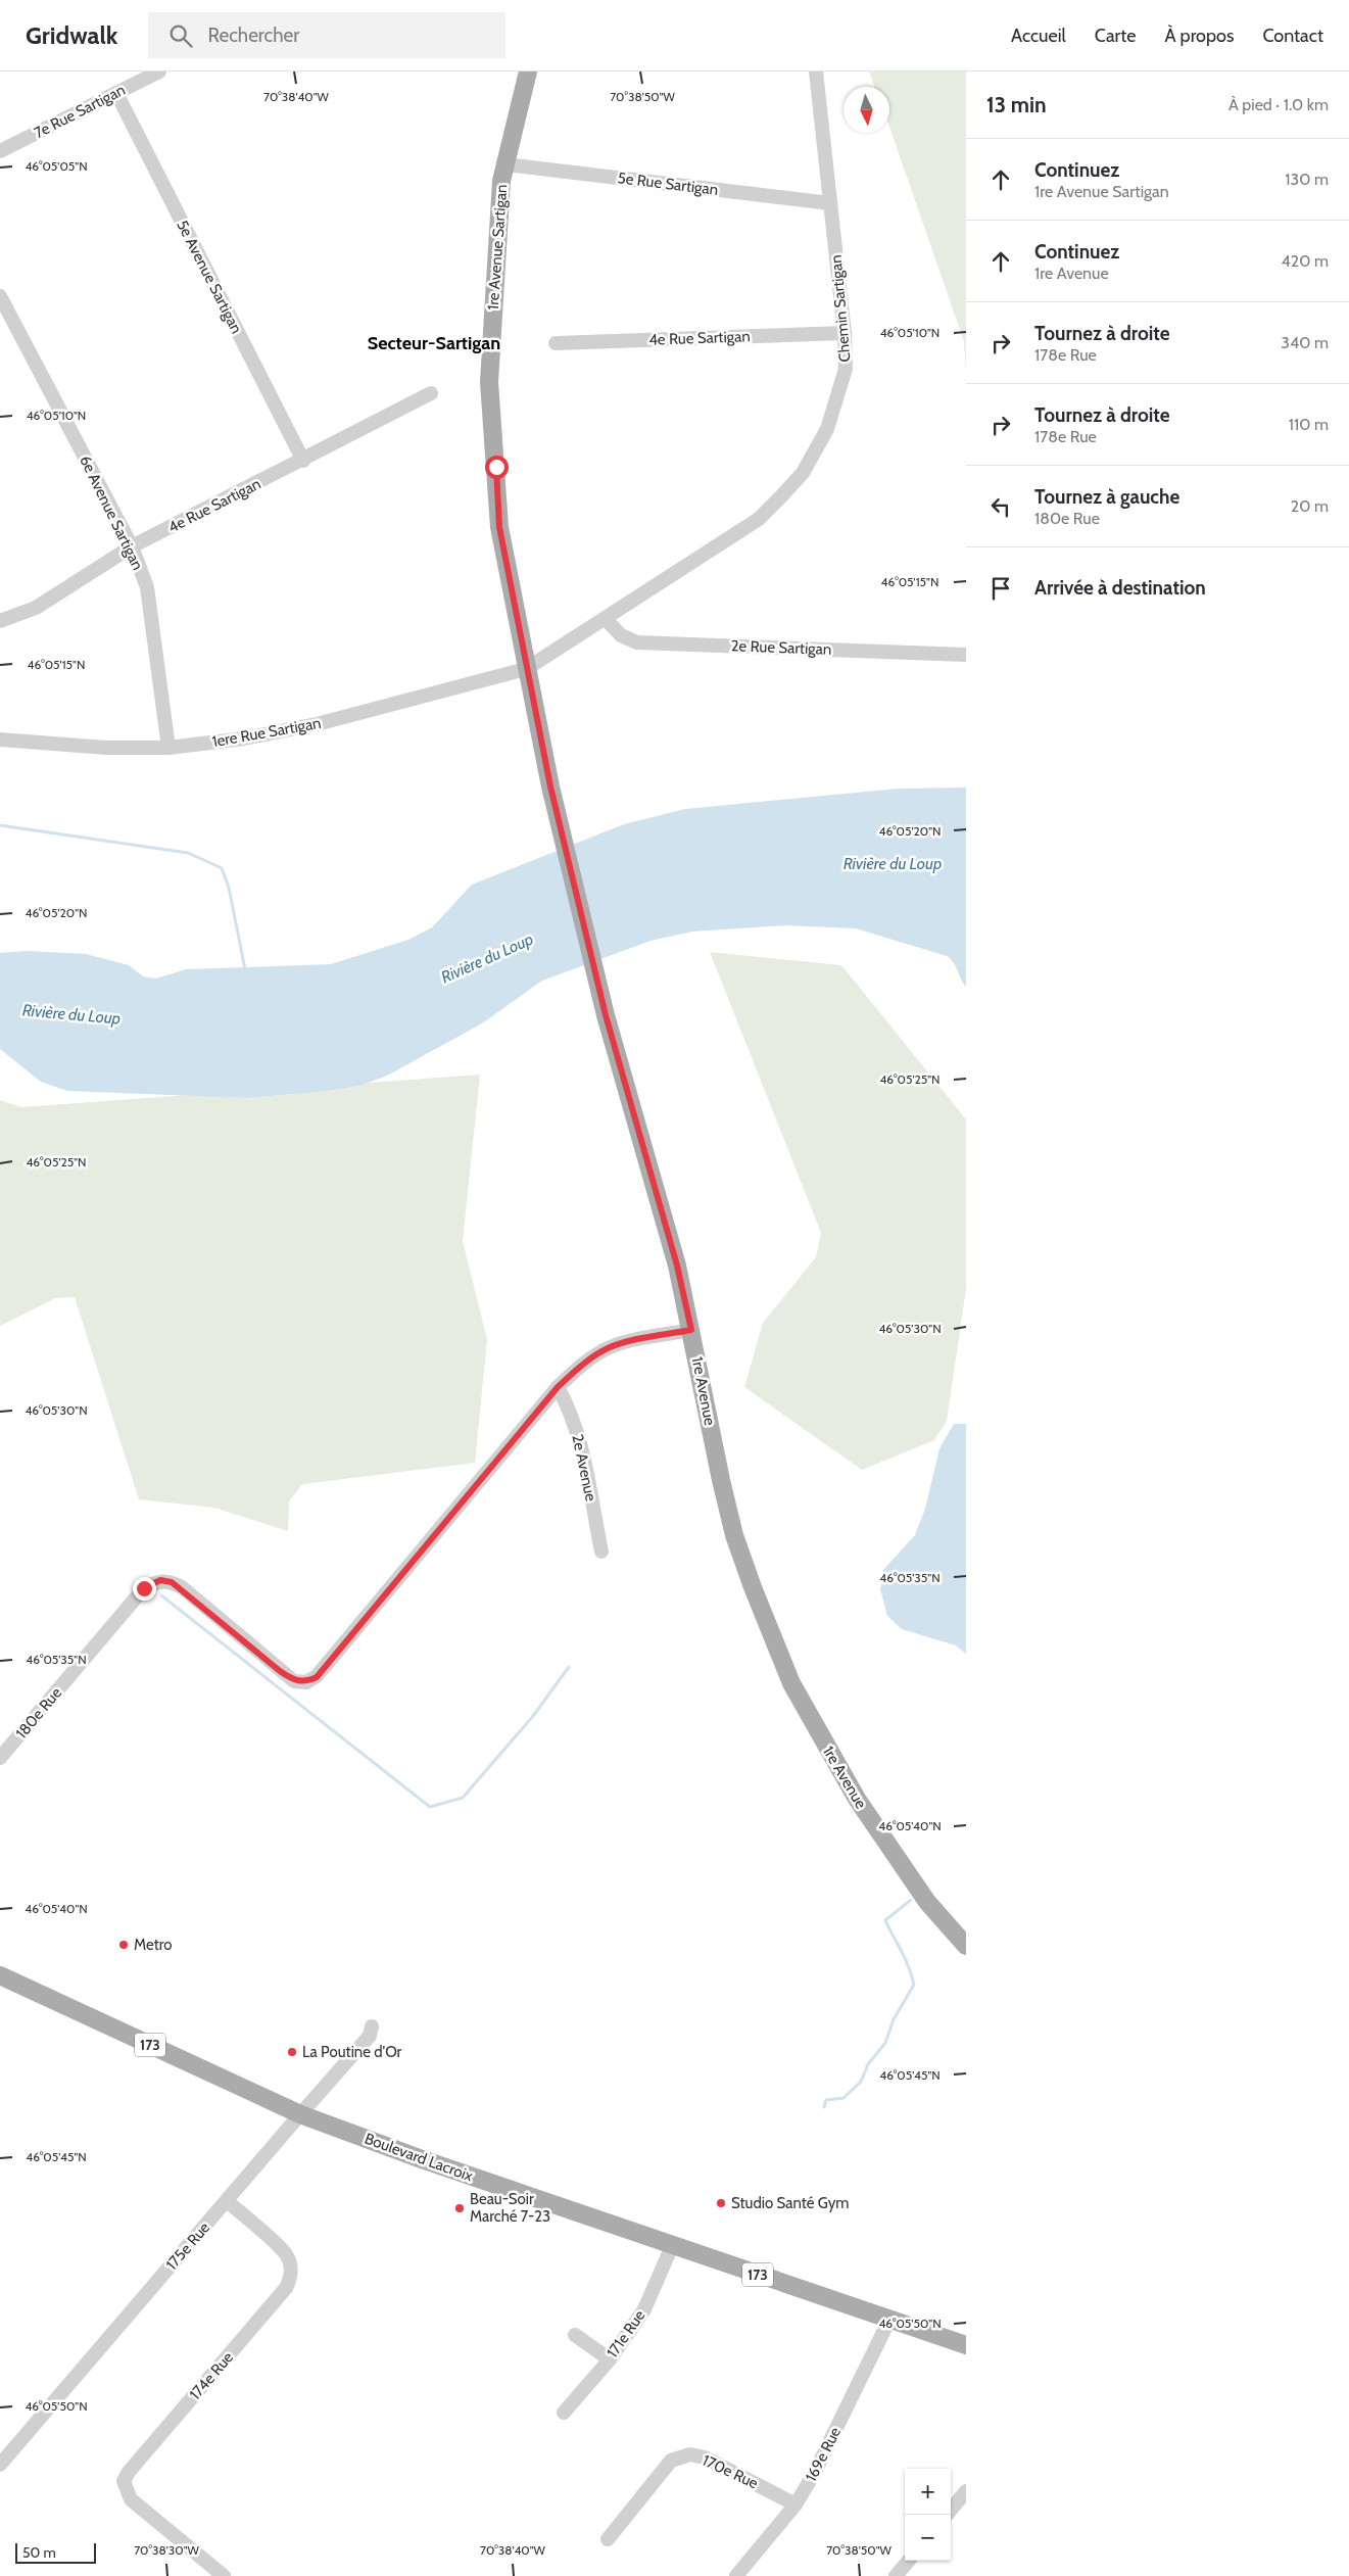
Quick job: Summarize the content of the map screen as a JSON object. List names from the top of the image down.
{
  "streets": {
    "main road": [
      "1re Avenue Sartigan",
      "1re Avenue",
      "173",
      "Boulevard Lacroix"
    ],
    "street": [
      "7e Rue Sartigan",
      "5e Rue Sartigan",
      "5e Avenue Sartigan",
      "Chemin Sartigan",
      "4e Rue Sartigan",
      "6e Avenue Sartigan",
      "2e Rue Sartigan",
      "1ere Rue Sartigan",
      "2e Avenue",
      "180e Rue",
      "175e Rue",
      "171e Rue",
      "174e Rue",
      "169e Rue",
      "170e Rue"
    ]
  },
  "crossings": [
    ["7e Rue Sartigan", "5e Avenue Sartigan"],
    ["5e Rue Sartigan", "1re Avenue Sartigan"],
    ["5e Rue Sartigan", "Chemin Sartigan"],
    ["1re Avenue Sartigan", "Chemin Sartigan"],
    ["1re Avenue Sartigan", "1ere Rue Sartigan"],
    ["1re Avenue Sartigan", "1re Avenue"],
    ["5e Avenue Sartigan", "4e Rue Sartigan"],
    ["Chemin Sartigan", "4e Rue Sartigan"],
    ["Chemin Sartigan", "2e Rue Sartigan"],
    ["Chemin Sartigan", "1ere Rue Sartigan"],
    ["Chemin Sartigan", "1re Avenue"],
    ["4e Rue Sartigan", "6e Avenue Sartigan"],
    ["6e Avenue Sartigan", "1ere Rue Sartigan"],
    ["1ere Rue Sartigan", "1re Avenue"],
    ["2e Avenue", "180e Rue"],
    ["Boulevard Lacroix", "175e Rue"],
    ["Boulevard Lacroix", "171e Rue"],
    ["Boulevard Lacroix", "169e Rue"],
    ["175e Rue", "174e Rue"],
    ["169e Rue", "170e Rue"]
  ],
  "districts": ["Secteur-Sartigan"],
  "water": ["Rivière du Loup"],
  "places": [
    "Metro",
    "La Poutine d'Or",
    "Studio Santé Gym",
    "Beau-Soir Marché 7-23"
  ],
  "scale_bar": "50 m",
  "north": "bottom",
  "page": {
    "header": "Gridwalk",
    "search": "Rechercher",
    "nav": [
      "Accueil",
      "Carte",
      "À propos",
      "Contact"
    ],
    "heading": ["13 min", "À pied · 1.0 km"],
    "list": [
      ["Continuez", "1re Avenue Sartigan", "130 m"],
      ["Continuez", "1re Avenue", "420 m"],
      ["Tournez à droite", "178e Rue", "340 m"],
      ["Tournez à droite", "178e Rue", "110 m"],
      ["Tournez à gauche", "180e Rue", "20 m"],
      "Arrivée à destination"
    ],
    "map_buttons": ["+", "−"],
    "scale": "50 m"
  },
  "coordinates": [
    "70°38'40\"W",
    "70°38'50\"W",
    "46°05'05\"N",
    "46°05'10\"N",
    "46°05'15\"N",
    "46°05'20\"N",
    "46°05'25\"N",
    "46°05'30\"N",
    "46°05'35\"N",
    "46°05'40\"N",
    "46°05'45\"N",
    "46°05'50\"N",
    "70°38'30\"W"
  ]
}
